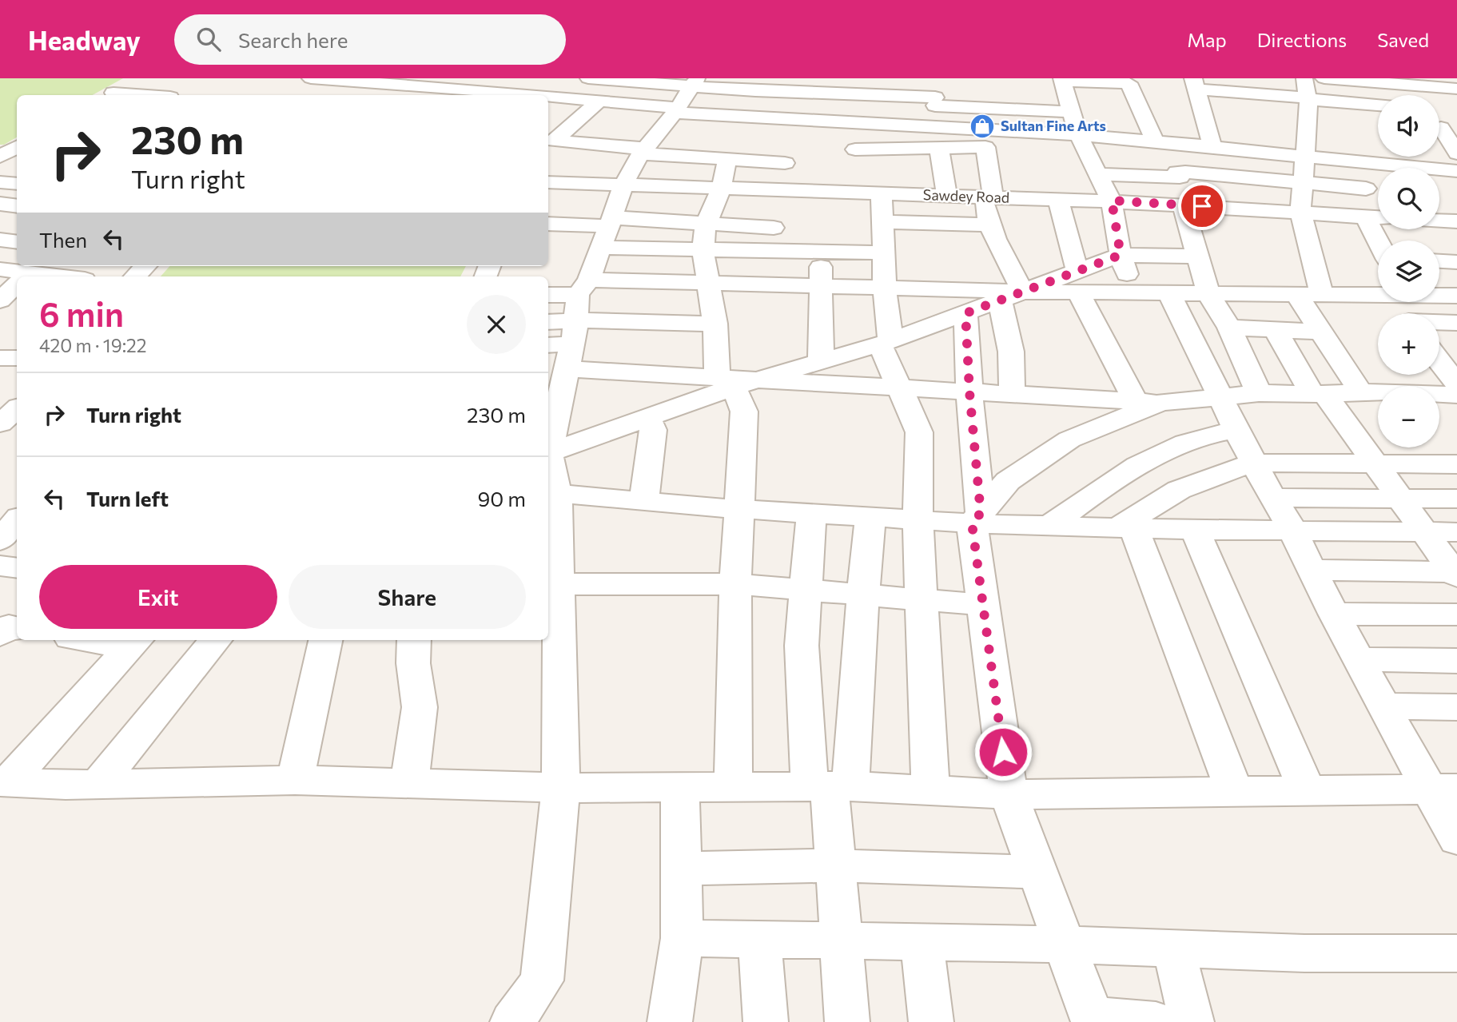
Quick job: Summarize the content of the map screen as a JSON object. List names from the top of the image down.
{
  "streets": {
    "street": ["Sawdey Road"]
  },
  "places": {
    "shop": ["Sultan Fine Arts"]
  },
  "page": {
    "header": "Headway",
    "search": "Search here",
    "nav": ["Map", "Directions", "Saved"],
    "map_buttons": ["+", "−"],
    "turn": ["230 m", "Turn right"],
    "then": "Then",
    "heading": ["6 min", "420 m · 19:22"],
    "list": [
      {
        "name": "Turn right",
        "value": "230 m"
      },
      {
        "name": "Turn left",
        "value": "90 m"
      }
    ],
    "buttons": ["Exit", "Share"]
  }
}
